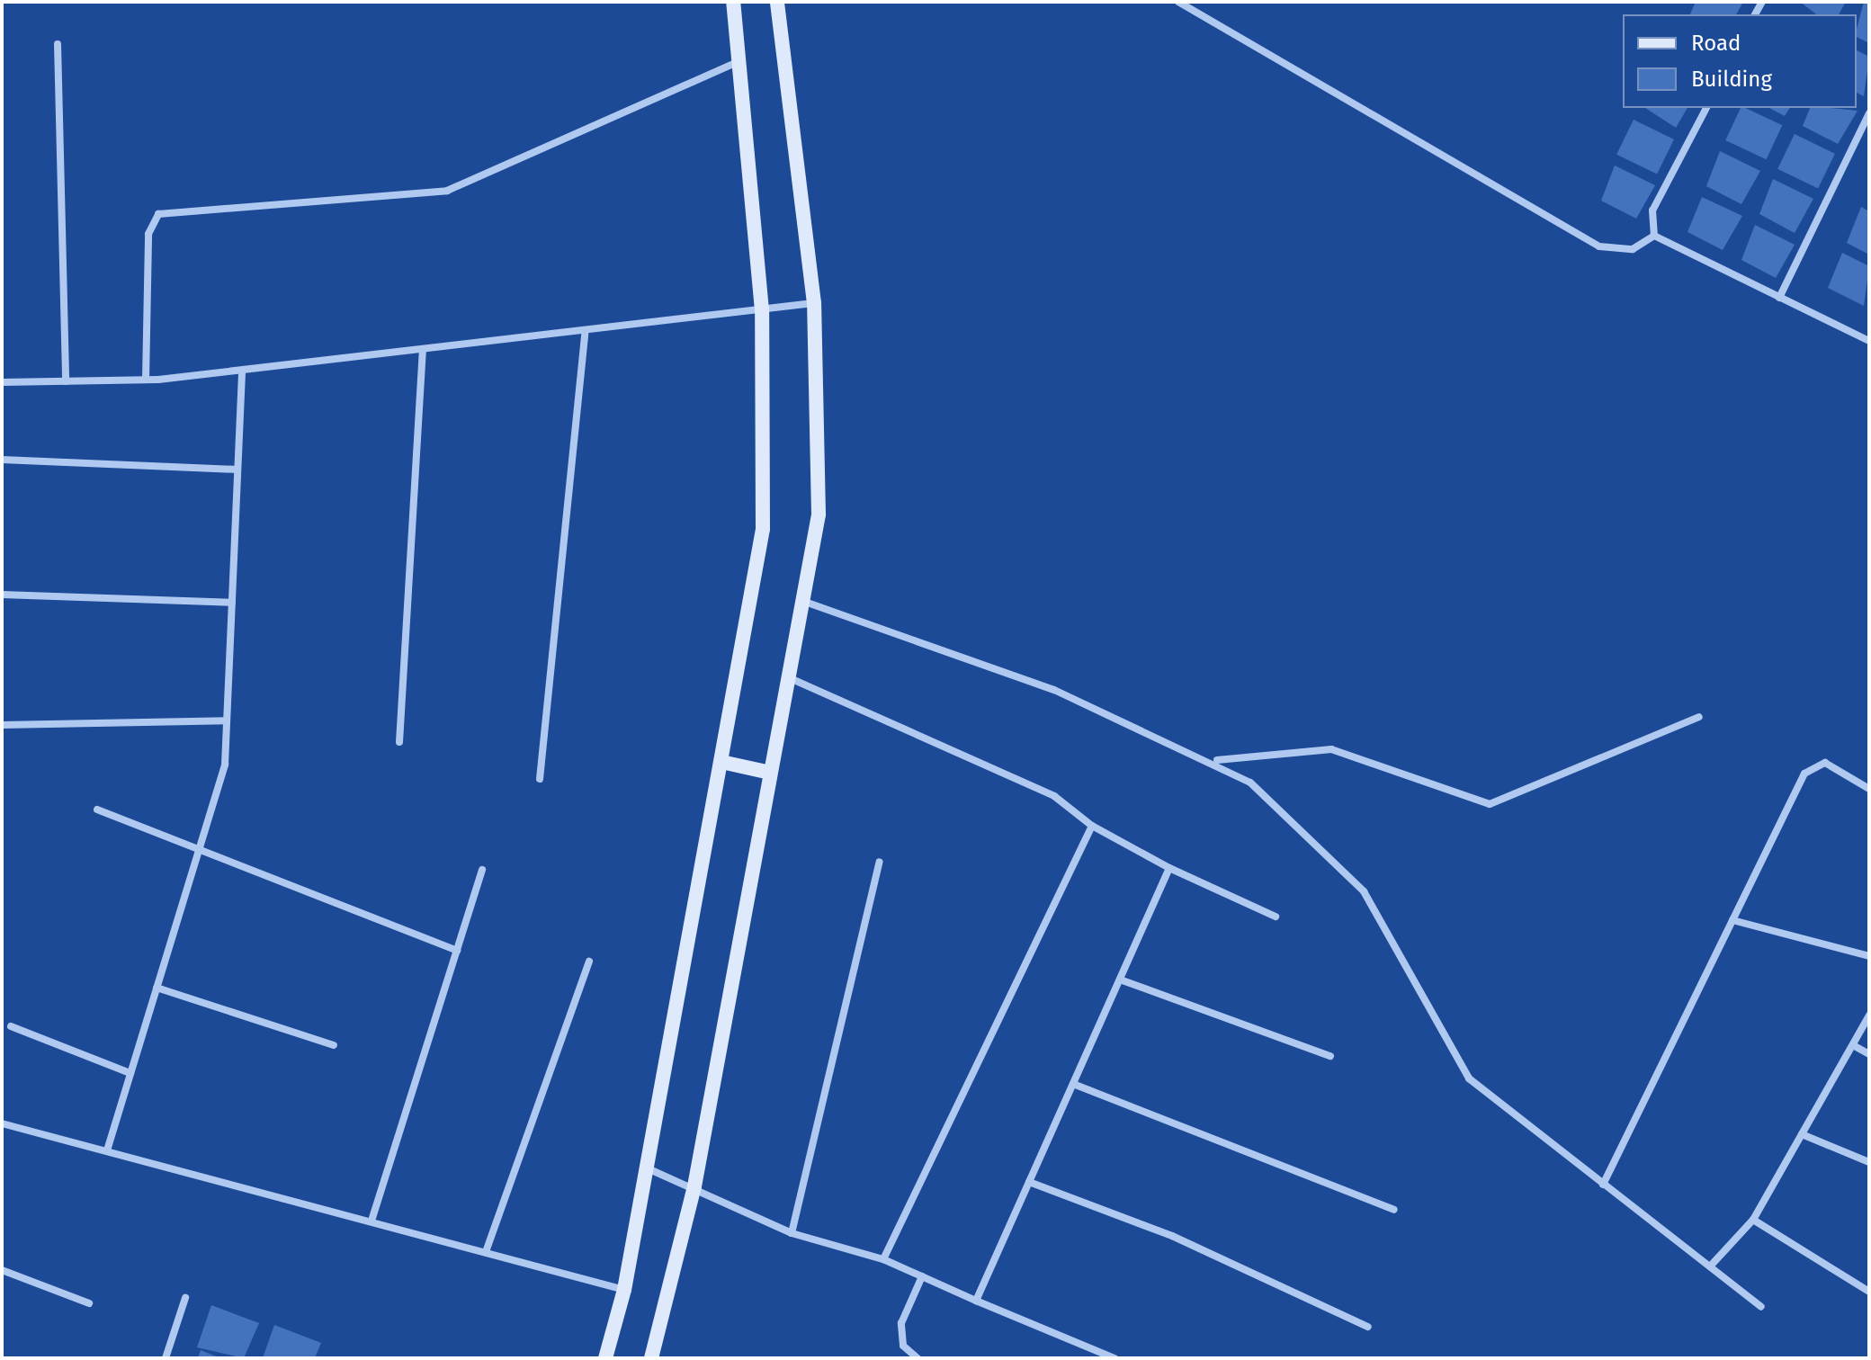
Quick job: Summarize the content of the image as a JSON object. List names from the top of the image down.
{
  "legend": ["Road", "Building"]
}
